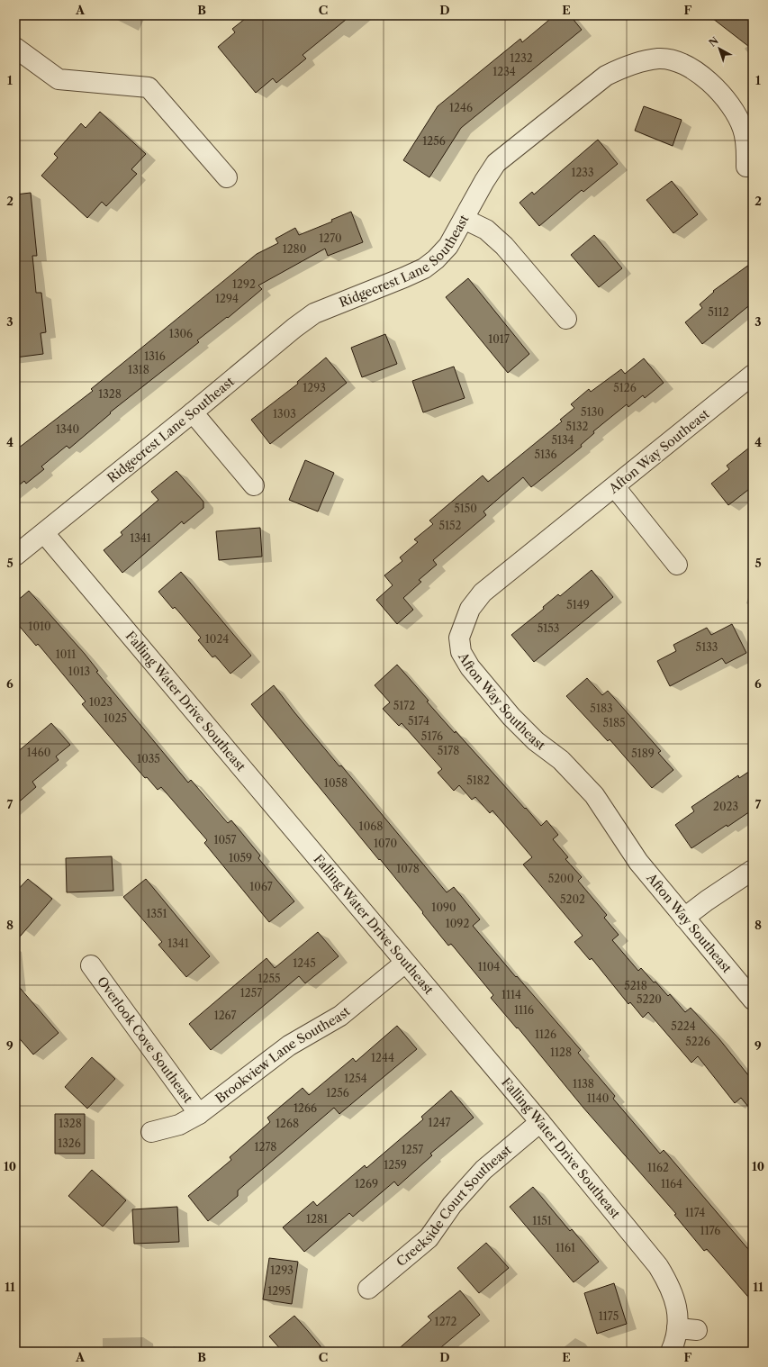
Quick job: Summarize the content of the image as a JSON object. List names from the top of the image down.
{
  "streets": {
    "street": [
      "Ridgecrest Lane Southeast",
      "Afton Way Southeast",
      "Falling Water Drive Southeast",
      "Overlook Cove Southeast",
      "Brookview Lane Southeast",
      "Creekside Court Southeast"
    ]
  },
  "crossings": [
    ["Ridgecrest Lane Southeast", "Falling Water Drive Southeast"],
    ["Falling Water Drive Southeast", "Brookview Lane Southeast"],
    ["Falling Water Drive Southeast", "Creekside Court Southeast"],
    ["Overlook Cove Southeast", "Brookview Lane Southeast"]
  ],
  "house_numbers": [
    "1232",
    "1234",
    "1246",
    "1256",
    "1233",
    "1270",
    "1280",
    "1292",
    "1294",
    "5112",
    "1306",
    "1017",
    "1316",
    "1318",
    "1293",
    "5126",
    "1328",
    "5130",
    "1303",
    "5132",
    "1340",
    "5134",
    "5136",
    "5150",
    "5152",
    "1341",
    "5149",
    "1010",
    "5153",
    "1024",
    "5133",
    "1011",
    "1013",
    "1023",
    "5172",
    "5183",
    "1025",
    "5174",
    "5185",
    "5176",
    "5178",
    "1460",
    "5189",
    "1035",
    "5182",
    "1058",
    "2023",
    "1068",
    "1057",
    "1070",
    "1059",
    "1078",
    "5200",
    "1067",
    "5202",
    "1090",
    "1351",
    "1092",
    "1341",
    "1245",
    "1104",
    "1255",
    "5218",
    "1257",
    "1114",
    "5220",
    "1116",
    "1267",
    "5224",
    "1126",
    "5226",
    "1128",
    "1244",
    "1254",
    "1138",
    "1256",
    "1140",
    "1266",
    "1247",
    "1328",
    "1268",
    "1326",
    "1278",
    "1257",
    "1259",
    "1162",
    "1269",
    "1164",
    "1174",
    "1281",
    "1151",
    "1176",
    "1161",
    "1293",
    "1295",
    "1175",
    "1272"
  ],
  "north": "top left",
  "grid": {
    "columns": [
      "A",
      "B",
      "C",
      "D",
      "E",
      "F"
    ],
    "rows": [
      "1",
      "2",
      "3",
      "4",
      "5",
      "6",
      "7",
      "8",
      "9",
      "10",
      "11"
    ]
  }
}
